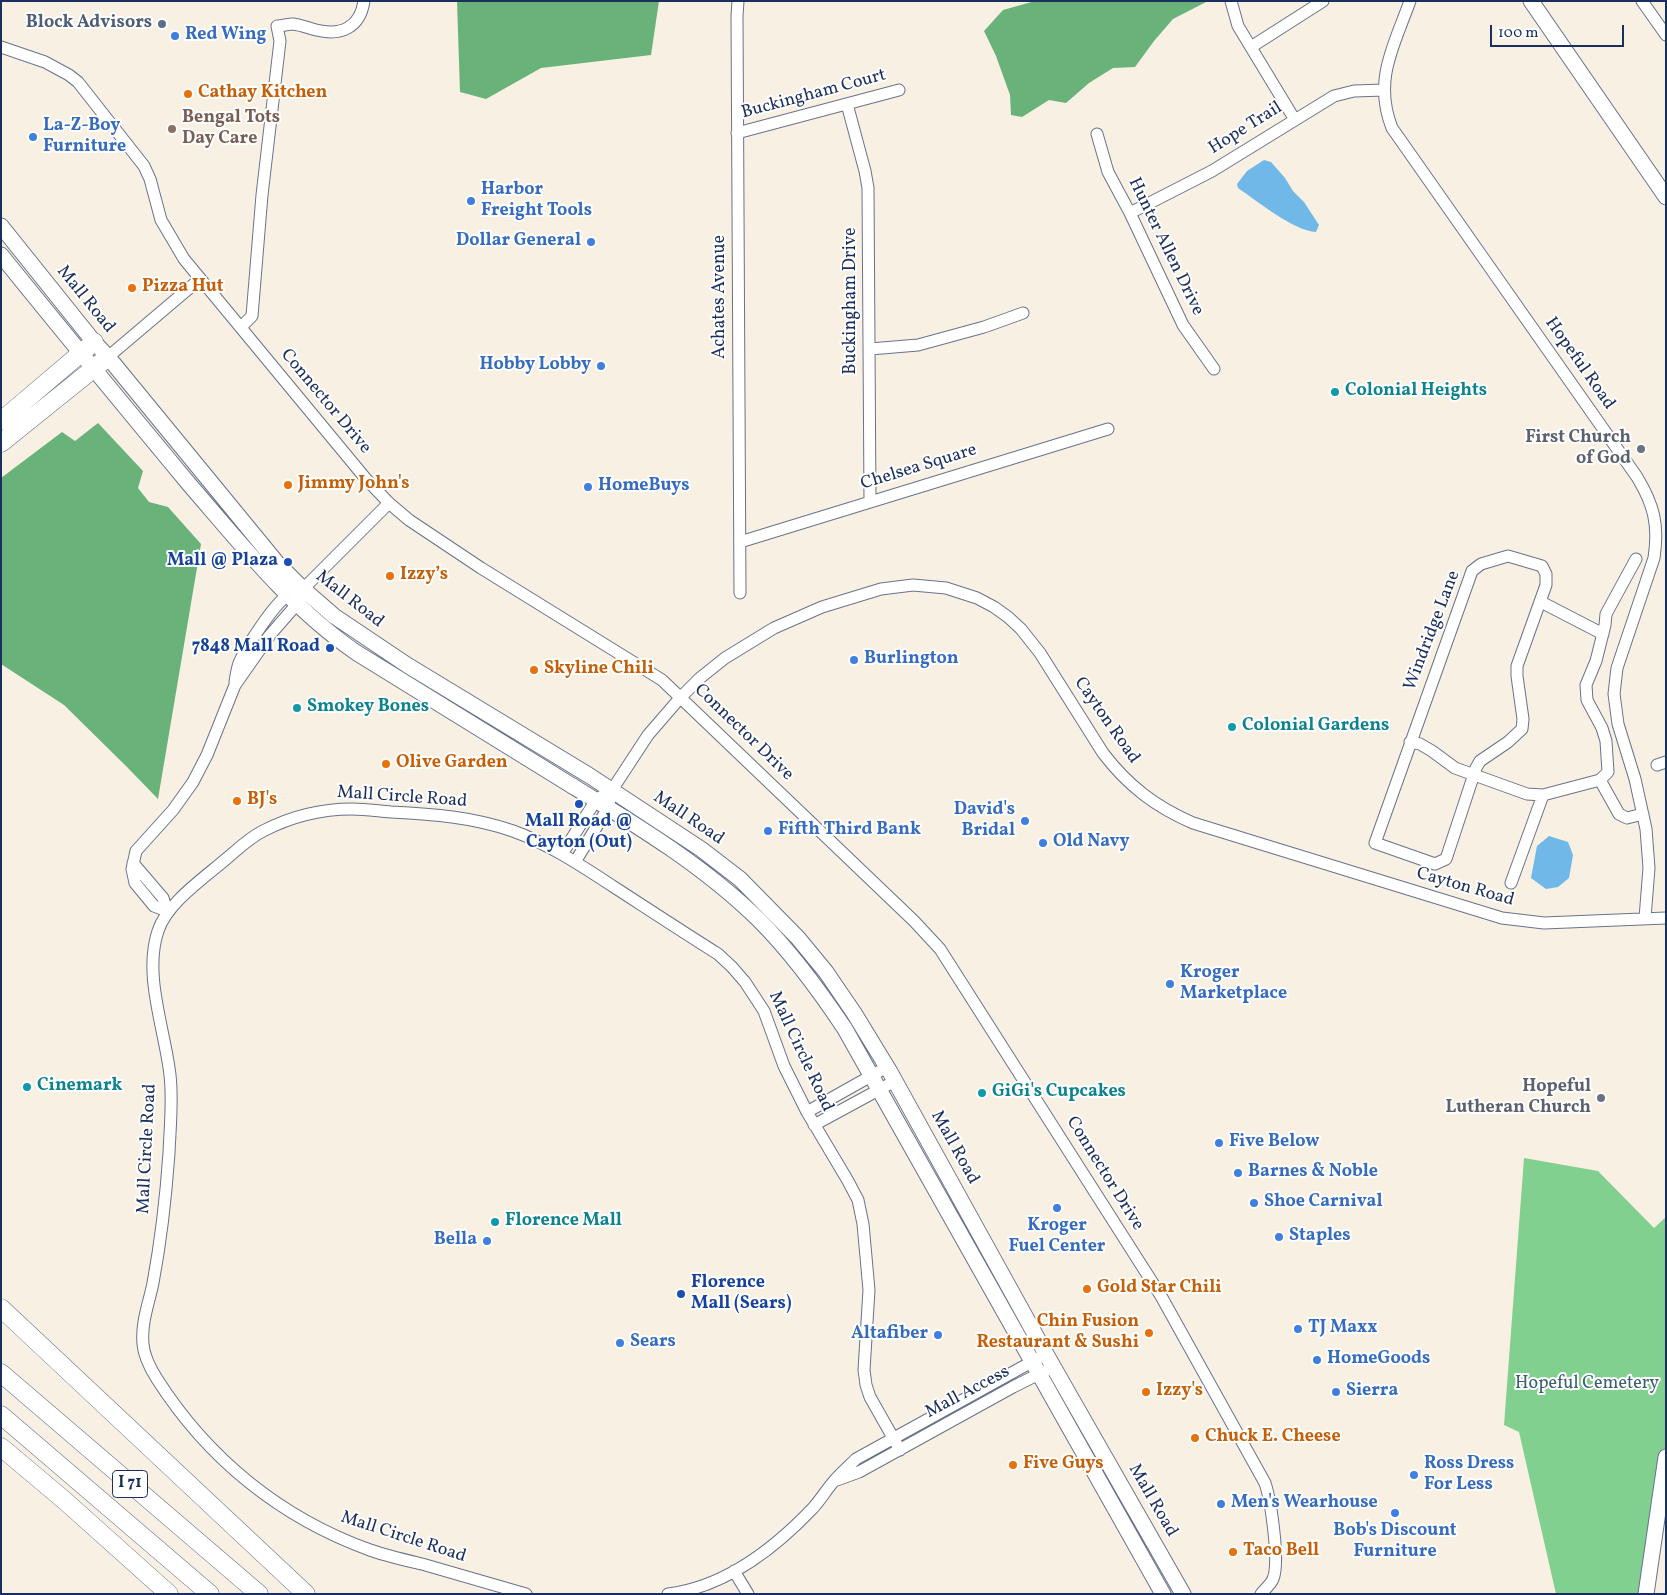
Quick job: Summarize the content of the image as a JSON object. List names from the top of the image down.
{
  "streets": {
    "highway": ["I 71"],
    "main road": ["Mall Road"],
    "street": [
      "Buckingham Court",
      "Hope Trail",
      "Hunter Allen Drive",
      "Achates Avenue",
      "Buckingham Drive",
      "Hopeful Road",
      "Connector Drive",
      "Chelsea Square",
      "Windridge Lane",
      "Cayton Road",
      "Mall Circle Road",
      "Mall Access"
    ]
  },
  "crossings": [
    ["Buckingham Court", "Achates Avenue"],
    ["Buckingham Court", "Buckingham Drive"],
    ["Hope Trail", "Hunter Allen Drive"],
    ["Hope Trail", "Hopeful Road"],
    ["Achates Avenue", "Chelsea Square"],
    ["Mall Road", "Cayton Road"],
    ["Mall Road", "Mall Access"],
    ["Buckingham Drive", "Chelsea Square"],
    ["Hopeful Road", "Cayton Road"],
    ["Connector Drive", "Cayton Road"],
    ["Mall Circle Road", "Mall Access"]
  ],
  "parks": ["Hopeful Cemetery"],
  "places": [
    "Block Advisors",
    "Red Wing",
    "Cathay Kitchen",
    "Bengal Tots Day Care",
    "La-Z-Boy Furniture",
    "Harbor Freight Tools",
    "Dollar General",
    "Pizza Hut",
    "Hobby Lobby",
    "Colonial Heights",
    "First Church of God",
    "Jimmy John's",
    "HomeBuys",
    "Mall @ Plaza",
    "Izzy’s",
    "7848 Mall Road",
    "Burlington",
    "Skyline Chili",
    "Smokey Bones",
    "Colonial Gardens",
    "Olive Garden",
    "BJ's",
    "Mall Road @ Cayton (Out)",
    "David's Bridal",
    "Fifth Third Bank",
    "Old Navy",
    "Kroger Marketplace",
    "Cinemark",
    "GiGi's Cupcakes",
    "Hopeful Lutheran Church",
    "Five Below",
    "Barnes & Noble",
    "Shoe Carnival",
    "Kroger Fuel Center",
    "Florence Mall",
    "Staples",
    "Bella",
    "Gold Star Chili",
    "Florence Mall (Sears)",
    "TJ Maxx",
    "Chin Fusion Restaurant & Sushi",
    "Altafiber",
    "Sears",
    "HomeGoods",
    "Izzy's",
    "Sierra",
    "Chuck E. Cheese",
    "Five Guys",
    "Ross Dress For Less",
    "Men's Wearhouse",
    "Bob's Discount Furniture",
    "Taco Bell"
  ],
  "scale_bar": "100 m"
}
